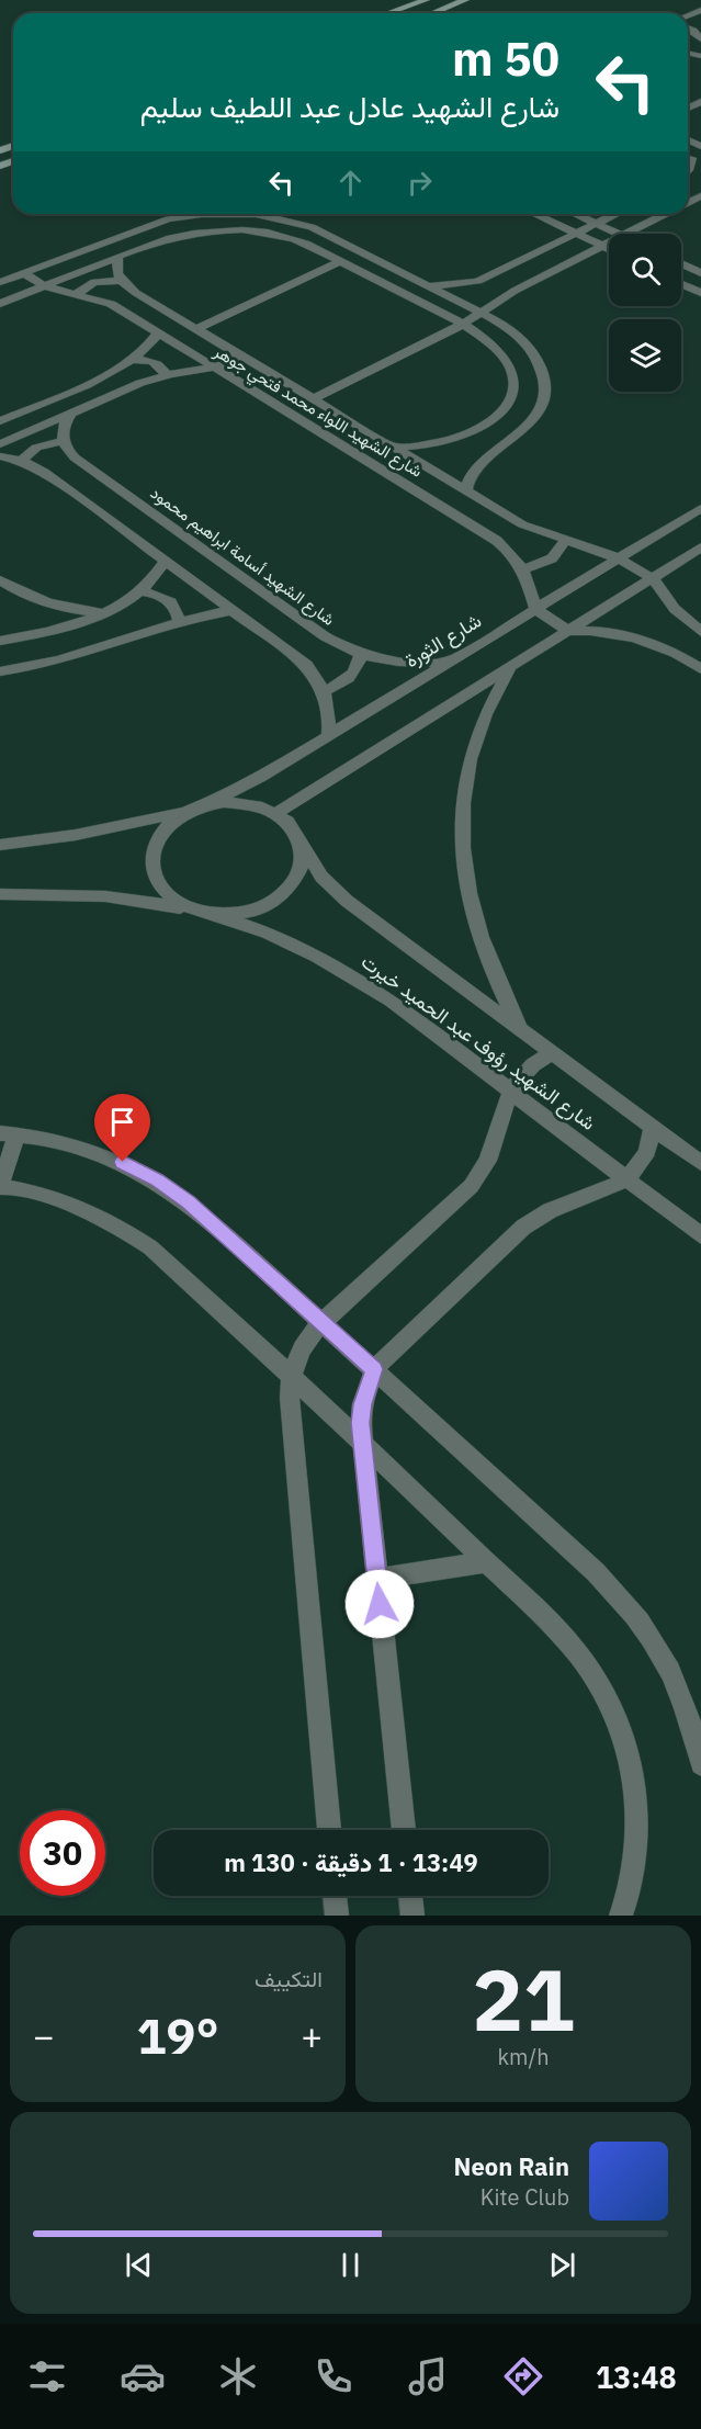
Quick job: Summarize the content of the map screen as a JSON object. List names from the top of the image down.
{
  "streets": {
    "street": [
      "شارع الشهيد اللواء محمد فتحي جوهر",
      "شارع الشهيد أسامة ابراهيم محمود",
      "شارع الثورة",
      "شارع الشهيد رؤوف عبد الحميد خيرت"
    ]
  },
  "crossings": [
    ["شارع الشهيد اللواء محمد فتحي جوهر", "شارع الثورة"],
    ["شارع الشهيد أسامة ابراهيم محمود", "شارع الثورة"],
    ["شارع الثورة", "شارع الشهيد رؤوف عبد الحميد خيرت"]
  ],
  "page": {
    "turn": ["50 m", "شارع الشهيد عادل عبد اللطيف سليم"],
    "limit": "30",
    "trip": "13:49 · 1 دقيقة · 130 m",
    "tile": [
      ["21", "km/h"],
      "التكييف"
    ],
    "heat": ["−", "19°", "+"],
    "song": ["Neon Rain", "Kite Club"],
    "tabs": "13:48"
  }
}
